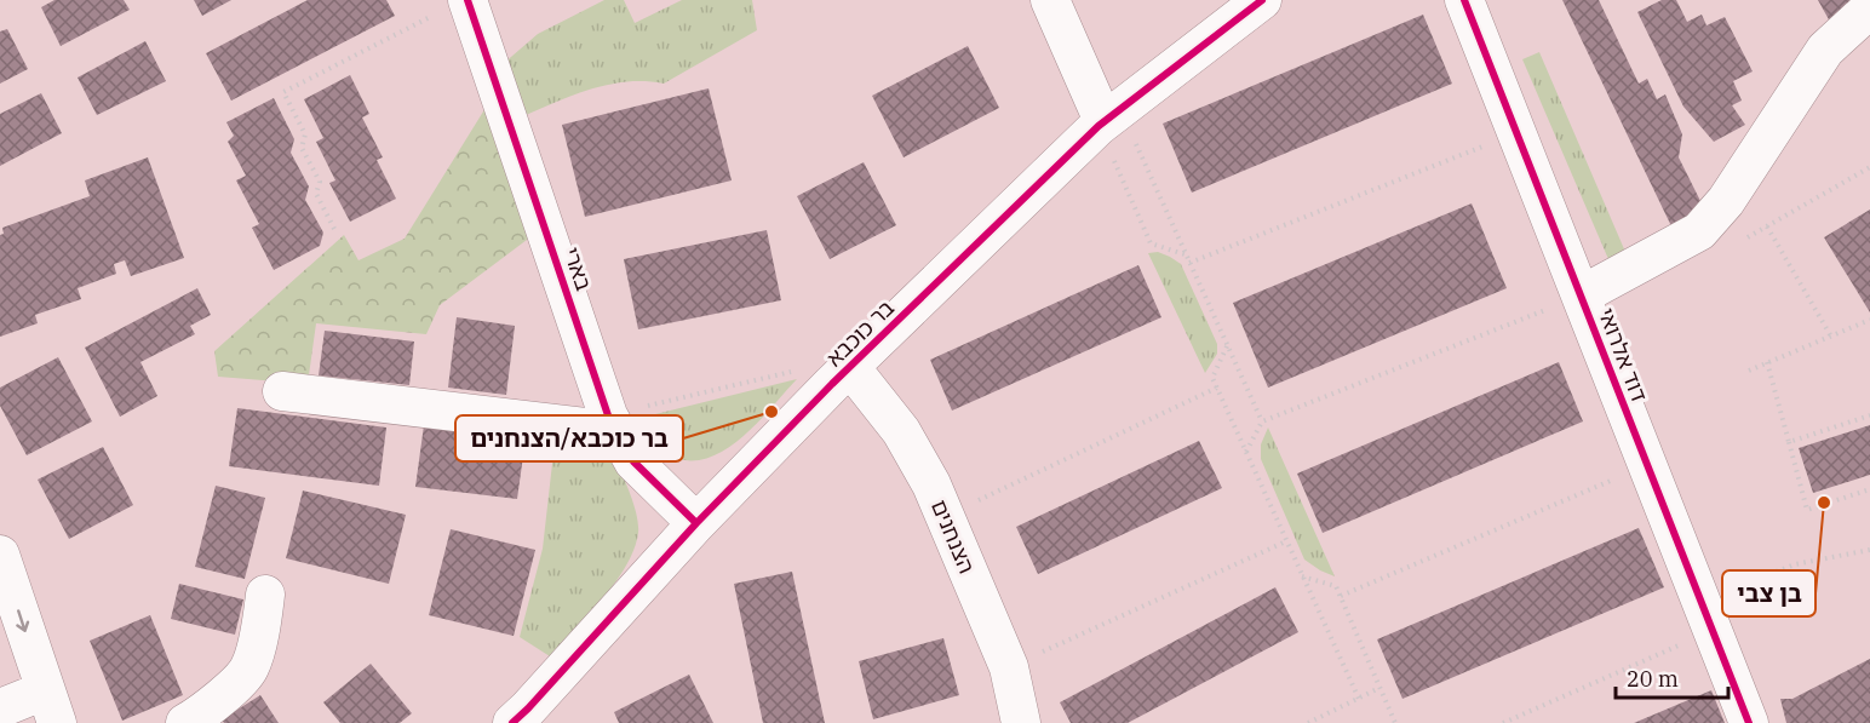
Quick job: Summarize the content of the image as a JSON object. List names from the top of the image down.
{
  "streets": {
    "street": [
      "בארי",
      "בר כוכבא",
      "דוד אלרואי",
      "הצנחנים"
    ]
  },
  "crossings": [
    ["בארי", "בר כוכבא"],
    ["בר כוכבא", "הצנחנים"]
  ],
  "places": ["בר כוכבא/הצנחנים", "בן צבי"],
  "scale_bar": "20 m"
}
